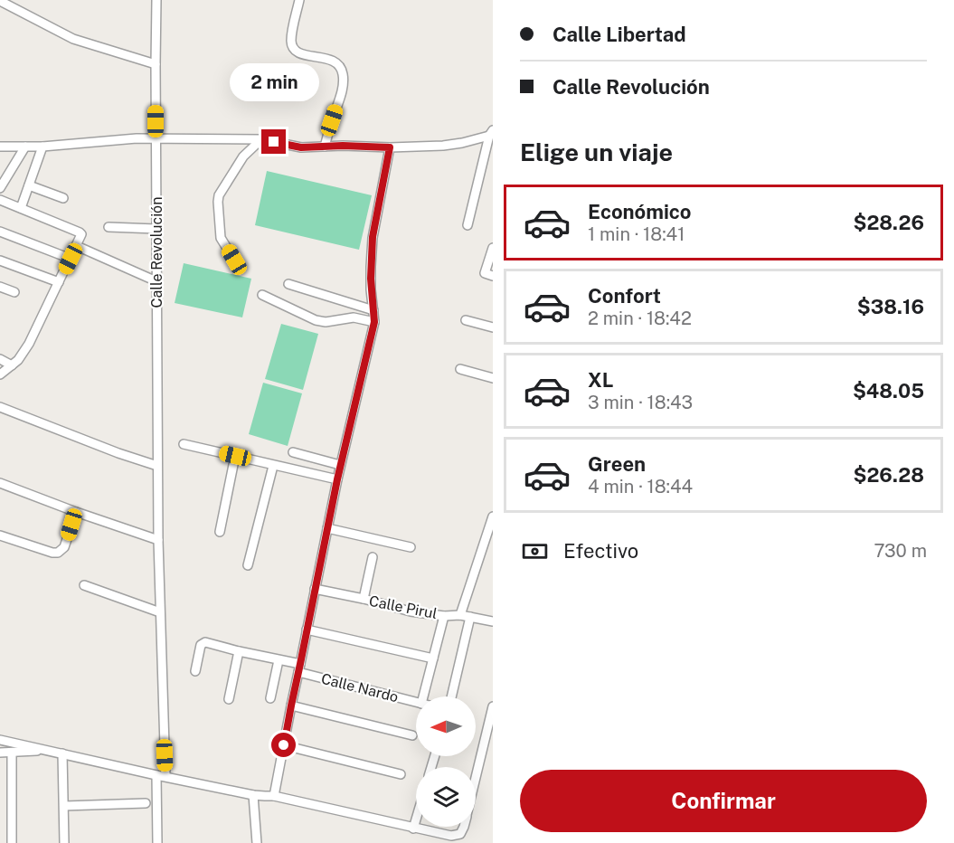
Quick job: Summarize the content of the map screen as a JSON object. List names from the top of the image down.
{
  "streets": {
    "street": ["Calle Revolución", "Calle Pirul", "Calle Nardo"]
  },
  "north": "left",
  "page": {
    "banner": ["Calle Libertad", "Calle Revolución"],
    "bubble": "2 min",
    "heading": "Elige un viaje",
    "list": [
      {
        "name": "Económico",
        "note": "1 min · 18:41",
        "value": "$28.26"
      },
      {
        "name": "Confort",
        "note": "2 min · 18:42",
        "value": "$38.16"
      },
      {
        "name": "XL",
        "note": "3 min · 18:43",
        "value": "$48.05"
      },
      {
        "name": "Green",
        "note": "4 min · 18:44",
        "value": "$26.28"
      }
    ],
    "pay": ["Efectivo", "730 m"],
    "buttons": "Confirmar"
  }
}
